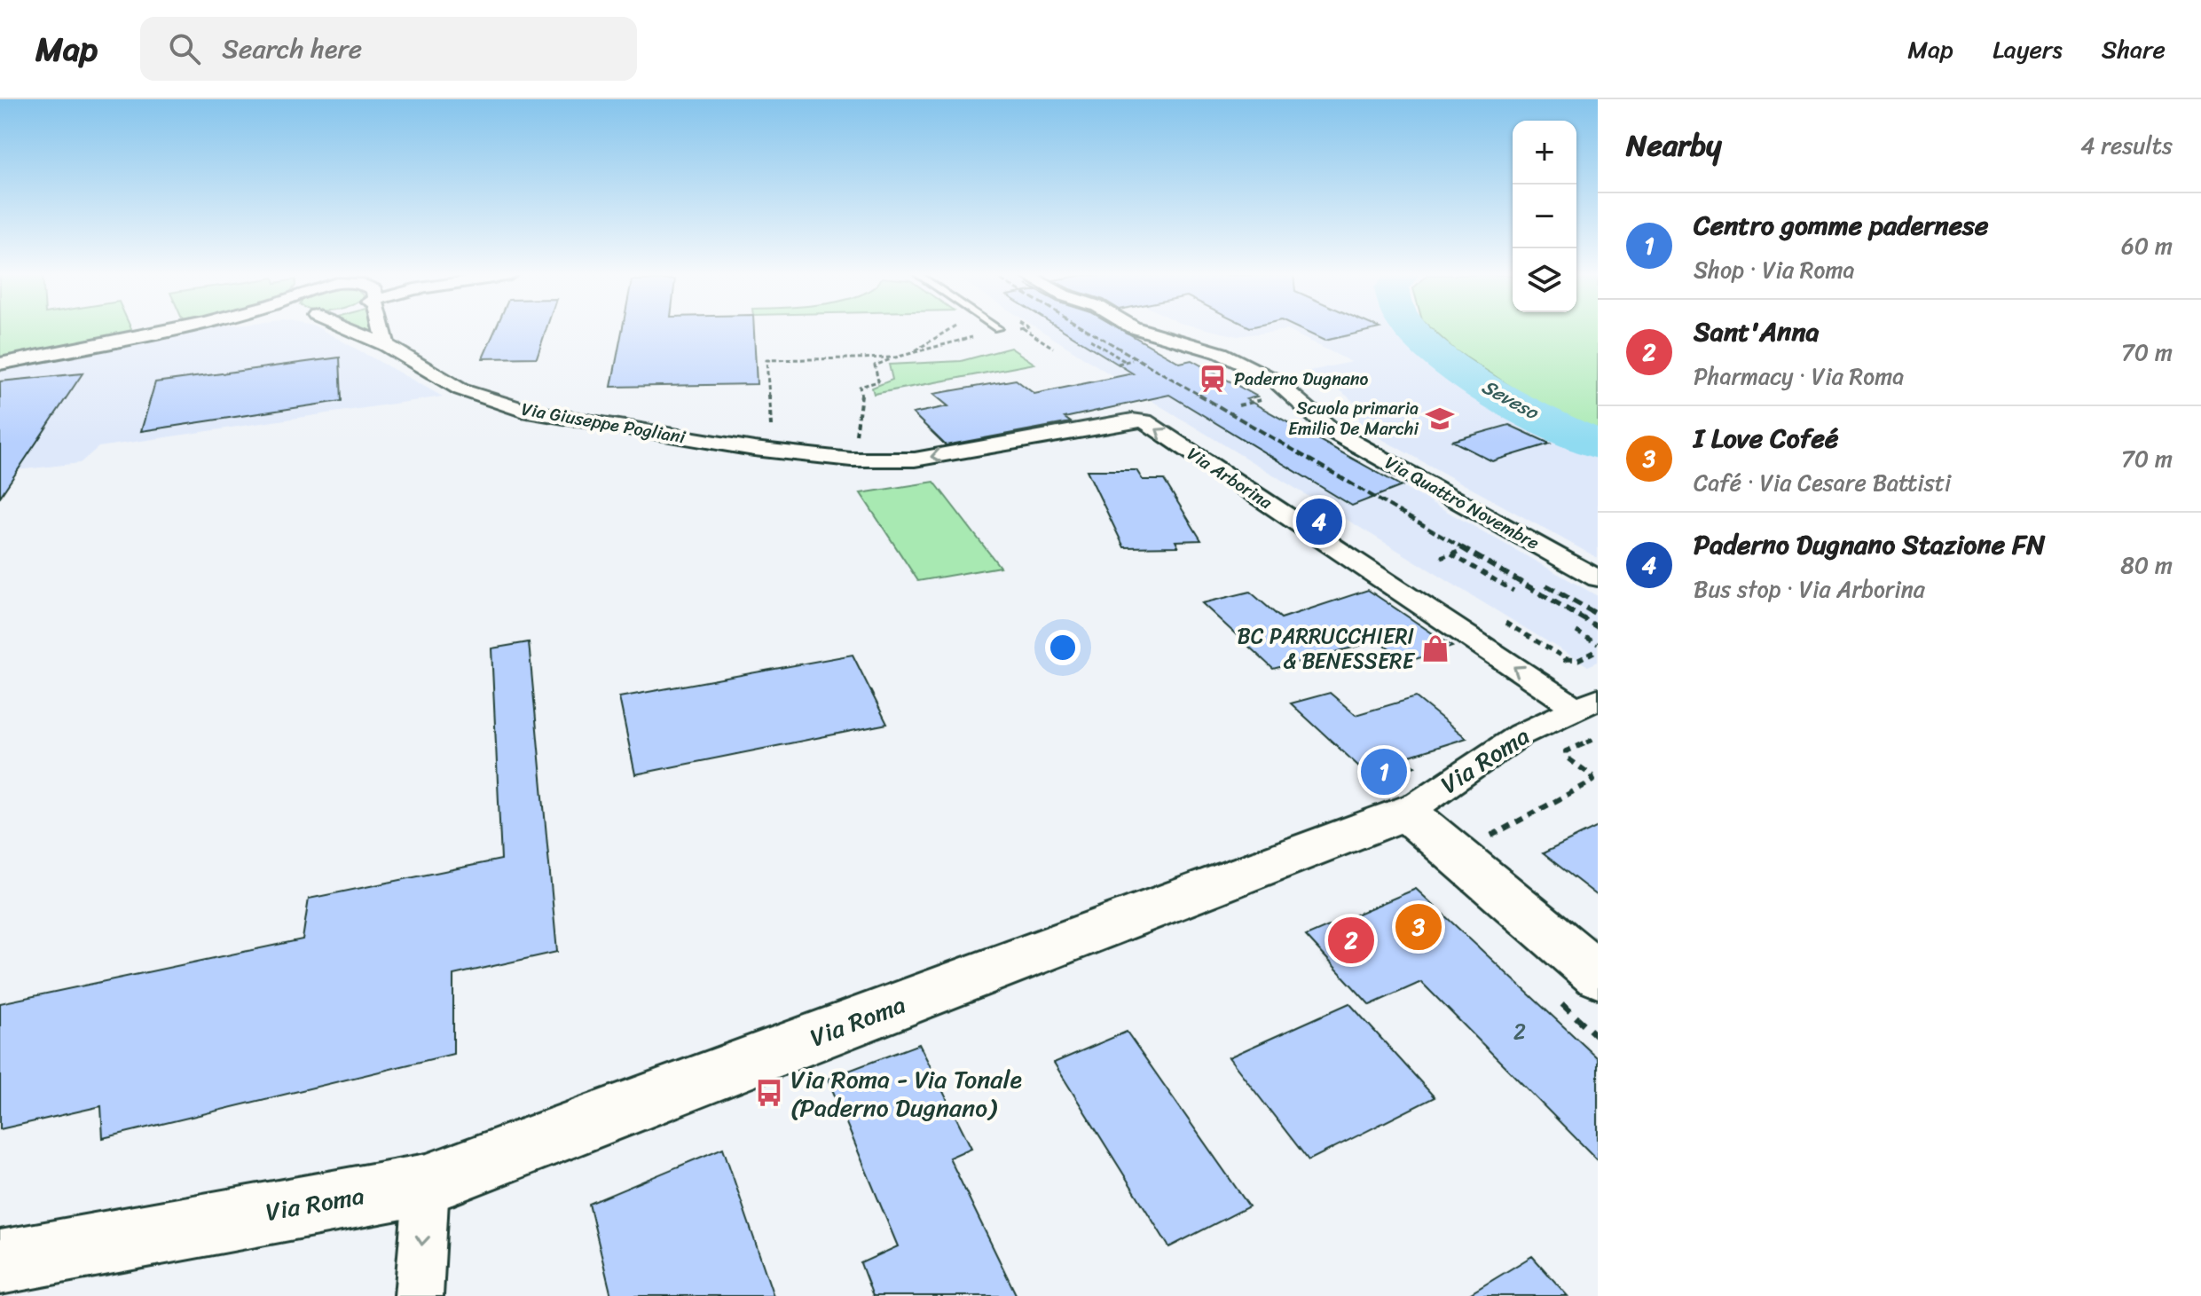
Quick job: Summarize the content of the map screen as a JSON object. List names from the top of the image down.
{
  "streets": {
    "street": [
      "Via Giuseppe Pogliani",
      "Via Arborina",
      "Via Quattro Novembre",
      "Via Roma"
    ]
  },
  "crossings": [
    ["Via Giuseppe Pogliani", "Via Arborina"],
    ["Via Arborina", "Via Roma"]
  ],
  "one_way": ["Via Arborina"],
  "water": ["Seveso"],
  "places": {
    "station": ["Paderno Dugnano"],
    "school or university": ["Scuola primaria Emilio De Marchi"],
    "shop": ["BC PARRUCCHIERI & BENESSERE"],
    "bus stop": ["Via Roma - Via Tonale (Paderno Dugnano)"]
  },
  "house_numbers": ["2"],
  "page": {
    "header": "Map",
    "search": "Search here",
    "nav": ["Map", "Layers", "Share"],
    "heading": ["Nearby", "4 results"],
    "map_buttons": ["+", "−"],
    "list": [
      {
        "mark": "1",
        "name": "Centro gomme padernese",
        "note": "Shop · Via Roma",
        "value": "60 m"
      },
      {
        "mark": "2",
        "name": "Sant'Anna",
        "note": "Pharmacy · Via Roma",
        "value": "70 m"
      },
      {
        "mark": "3",
        "name": "I Love Cofeé",
        "note": "Café · Via Cesare Battisti",
        "value": "70 m"
      },
      {
        "mark": "4",
        "name": "Paderno Dugnano Stazione FN",
        "note": "Bus stop · Via Arborina",
        "value": "80 m"
      }
    ],
    "pins": [
      "4",
      "1",
      "3",
      "2"
    ]
  }
}
